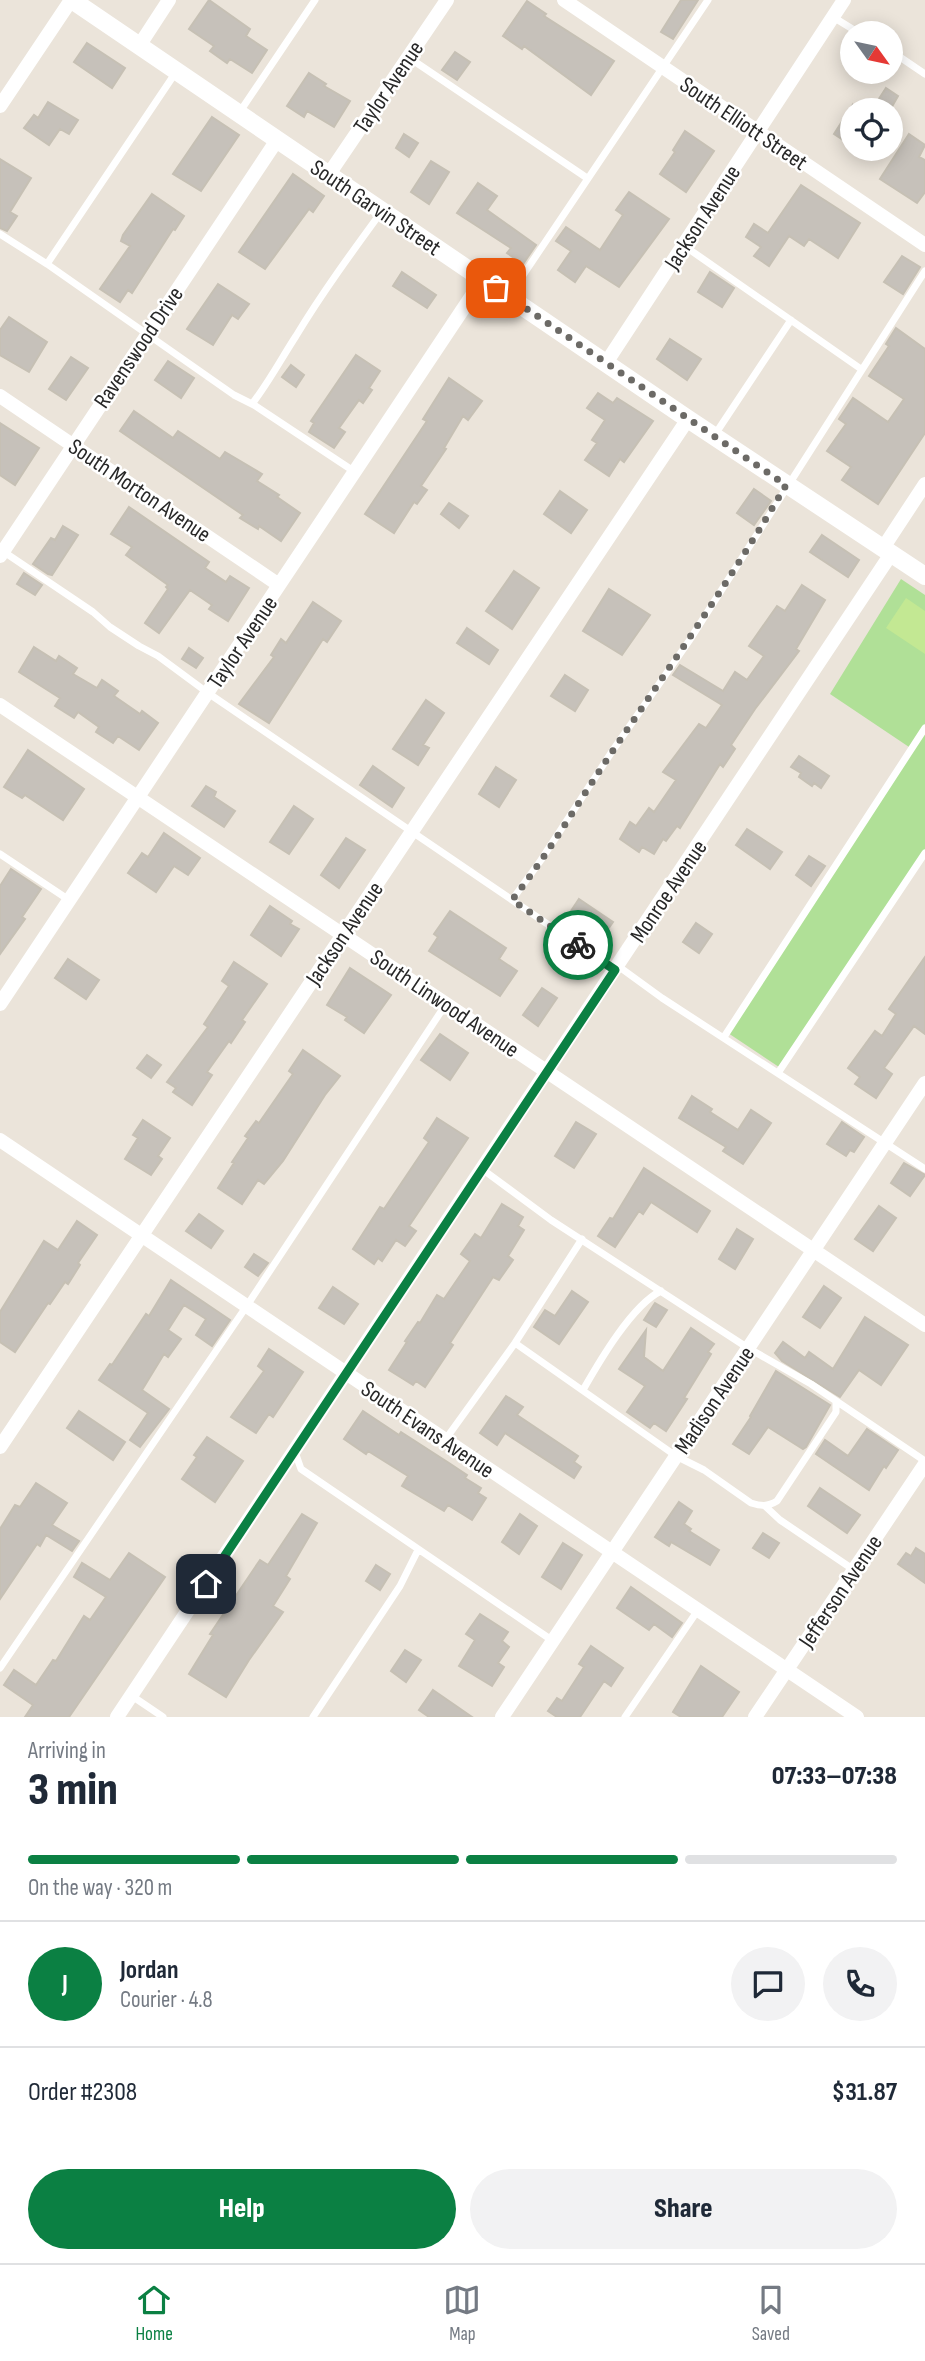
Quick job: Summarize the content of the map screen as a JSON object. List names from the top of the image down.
{
  "streets": {
    "street": [
      "Taylor Avenue",
      "South Elliott Street",
      "South Garvin Street",
      "Jackson Avenue",
      "Ravenswood Drive",
      "South Morton Avenue",
      "Monroe Avenue",
      "South Linwood Avenue",
      "Madison Avenue",
      "South Evans Avenue",
      "Jefferson Avenue"
    ]
  },
  "crossings": [
    ["Taylor Avenue", "South Garvin Street"],
    ["Taylor Avenue", "South Morton Avenue"],
    ["Taylor Avenue", "South Linwood Avenue"],
    ["South Elliott Street", "Jackson Avenue"],
    ["South Garvin Street", "Jackson Avenue"],
    ["South Garvin Street", "Ravenswood Drive"],
    ["South Garvin Street", "Monroe Avenue"],
    ["Jackson Avenue", "South Linwood Avenue"],
    ["Jackson Avenue", "South Evans Avenue"],
    ["Ravenswood Drive", "South Morton Avenue"],
    ["Monroe Avenue", "South Linwood Avenue"],
    ["Monroe Avenue", "South Evans Avenue"],
    ["South Linwood Avenue", "Madison Avenue"],
    ["Madison Avenue", "South Evans Avenue"],
    ["South Evans Avenue", "Jefferson Avenue"]
  ],
  "north": "bottom right",
  "page": {
    "heading": ["3 min", "Arriving in", "07:33–07:38"],
    "panel": [
      "Jordan",
      "Courier · 4.8",
      "Order #2308",
      "$31.87"
    ],
    "bar": "On the way · 320 m",
    "round": "J",
    "buttons": ["Help", "Share"],
    "tabs": ["Home", "Map", "Saved"]
  }
}
